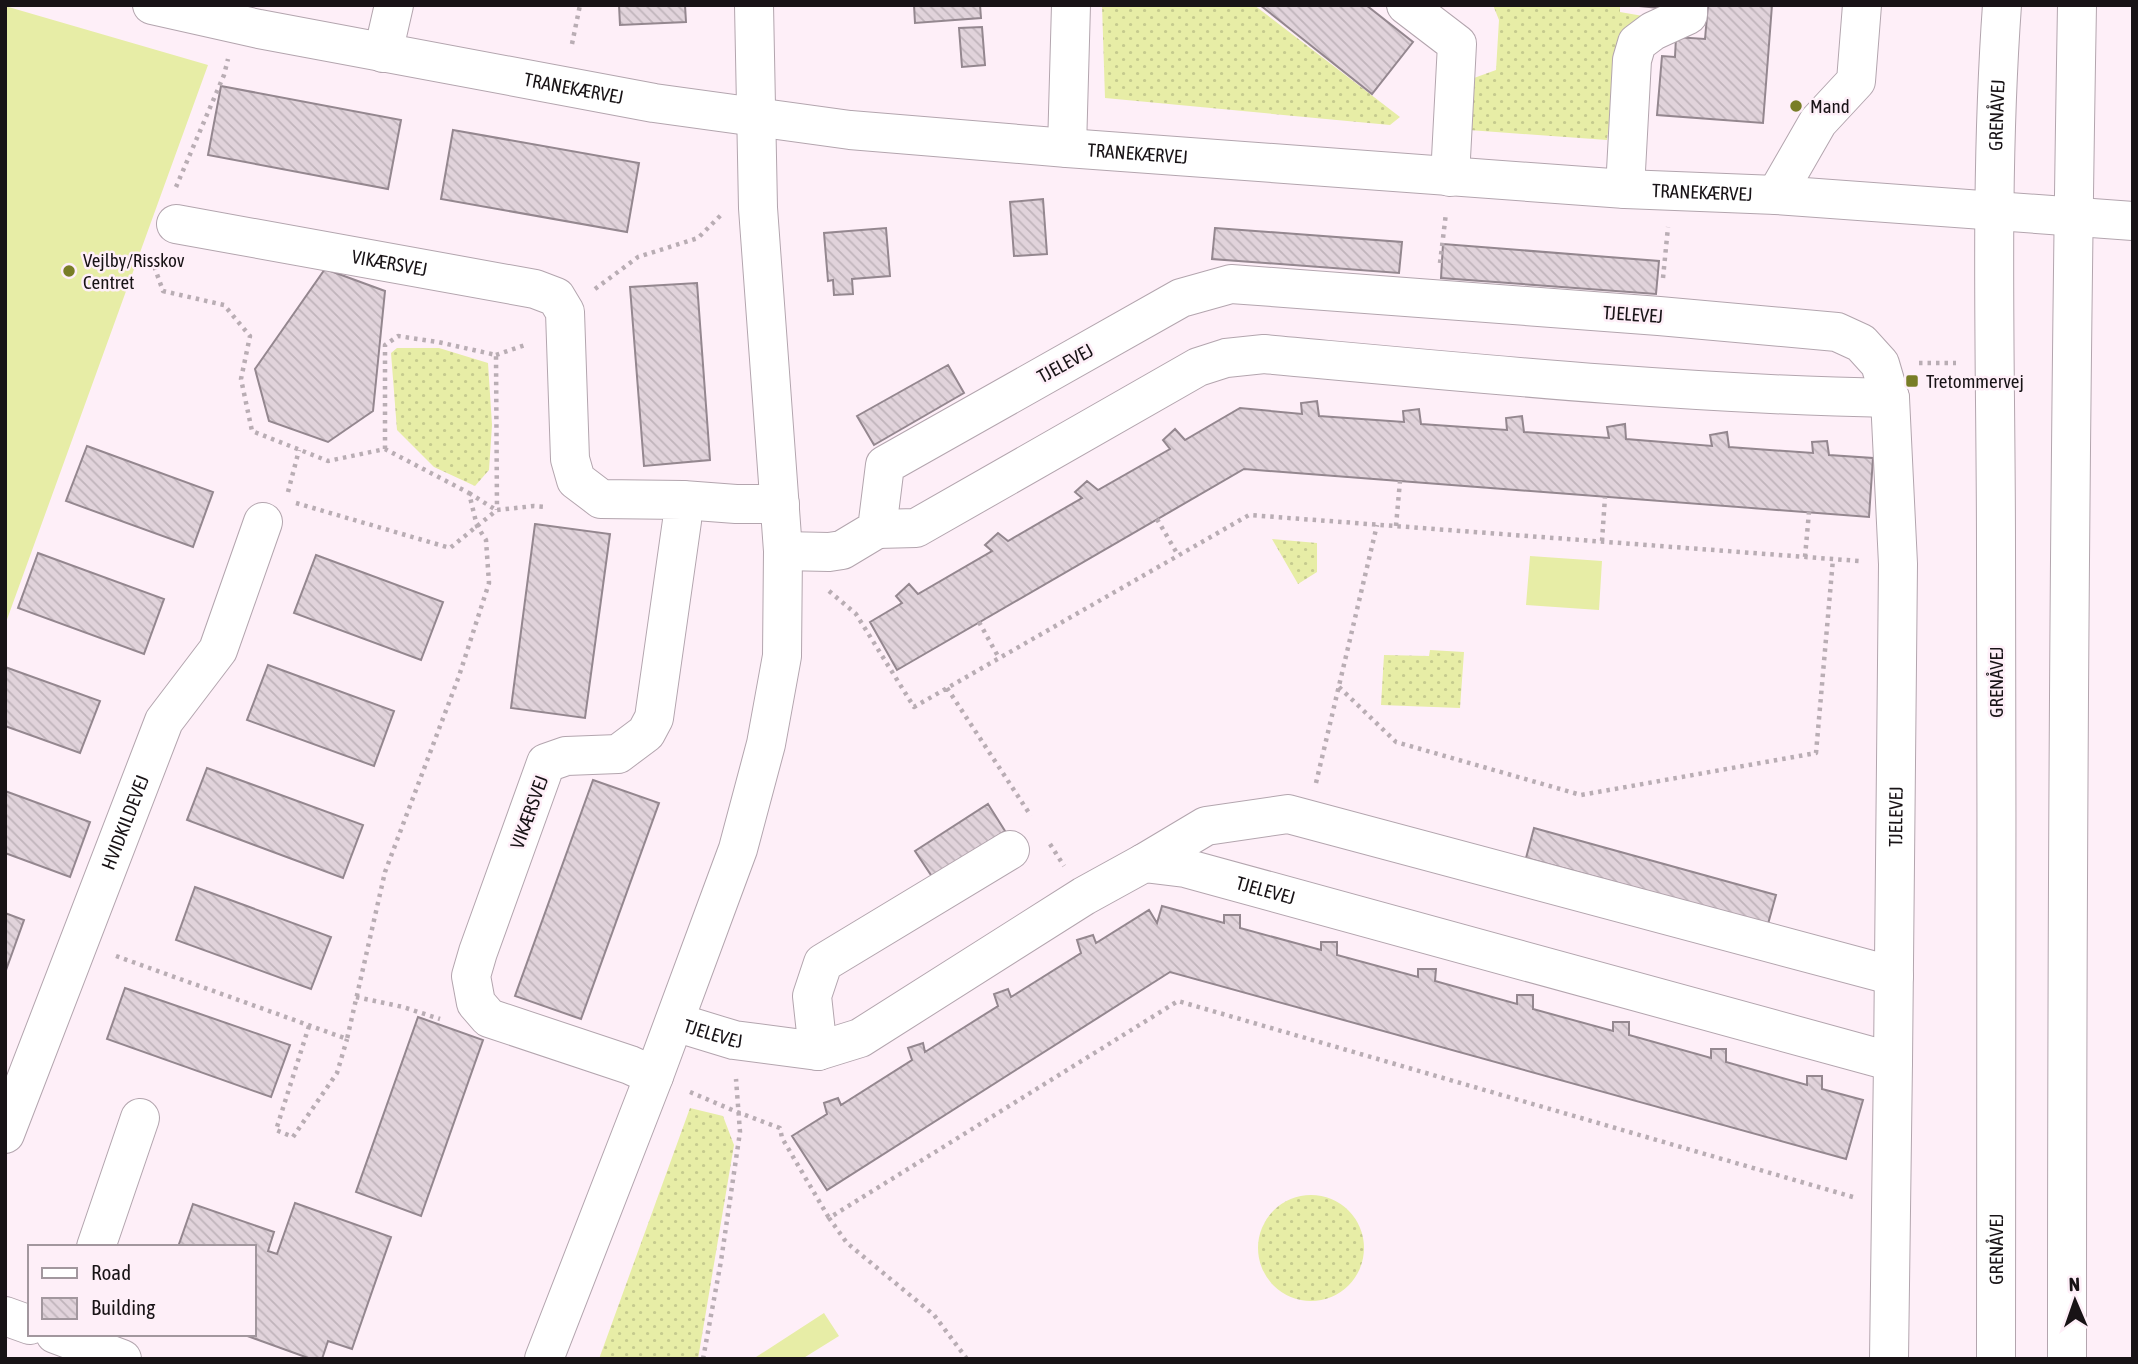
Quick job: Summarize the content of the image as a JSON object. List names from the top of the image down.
{
  "streets": {
    "street": [
      "TRANEKÆRVEJ",
      "GRENÅVEJ",
      "VIKÆRSVEJ",
      "TJELEVEJ",
      "HVIDKILDEVEJ"
    ]
  },
  "crossings": [
    ["TRANEKÆRVEJ", "GRENÅVEJ"]
  ],
  "places": {
    "other": ["Mand", "Vejlby/Risskov Centret"],
    "transit": ["Tretommervej"]
  },
  "legend": ["Road", "Building"],
  "north": "top"
}
